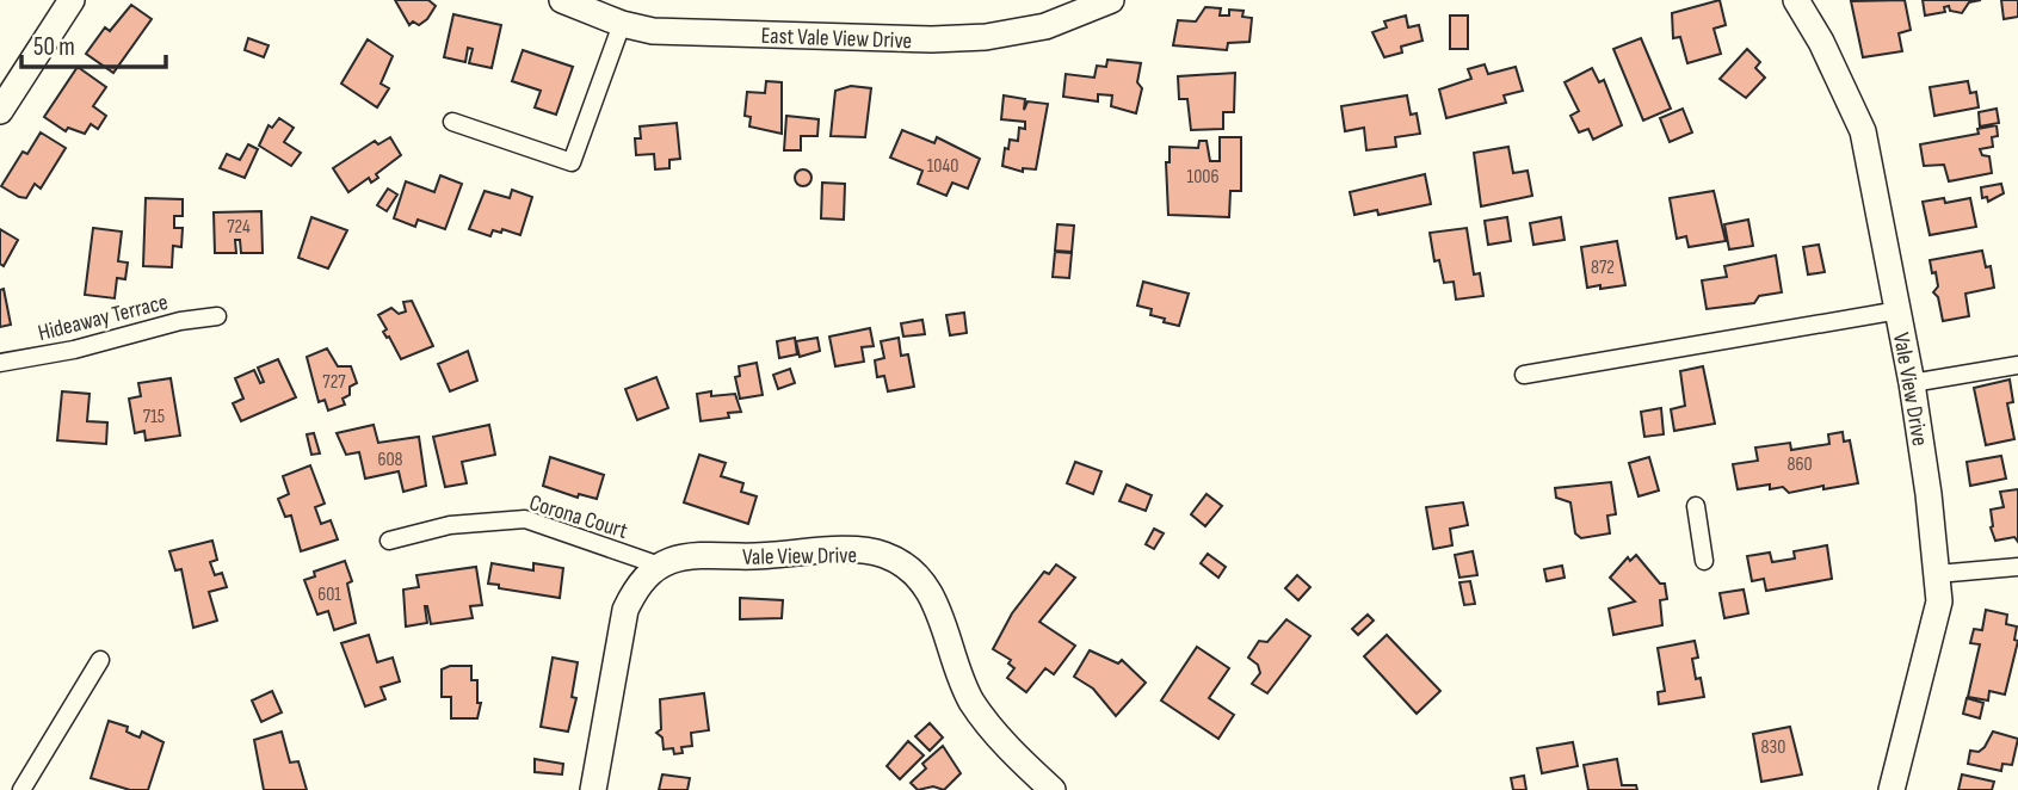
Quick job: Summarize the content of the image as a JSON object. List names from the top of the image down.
{
  "streets": {
    "street": [
      "East Vale View Drive",
      "Hideaway Terrace",
      "Vale View Drive",
      "Corona Court"
    ]
  },
  "crossings": [
    ["Vale View Drive", "Corona Court"]
  ],
  "house_numbers": [
    "1040",
    "1006",
    "724",
    "872",
    "727",
    "715",
    "608",
    "860",
    "601",
    "830"
  ],
  "scale_bar": "50 m"
}
